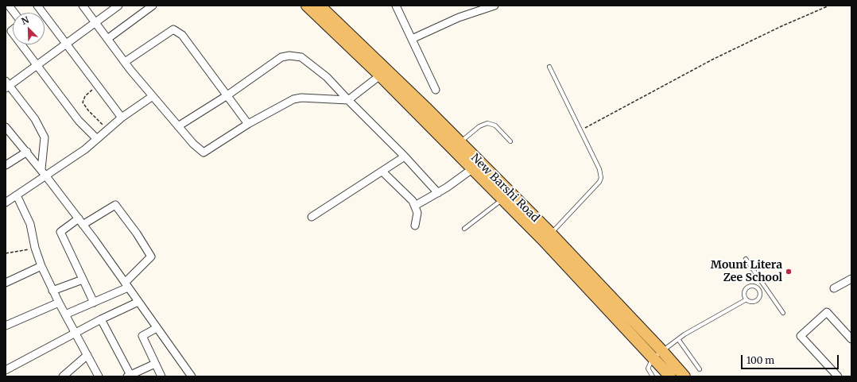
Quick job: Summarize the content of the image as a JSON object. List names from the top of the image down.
{
  "streets": {
    "main road": ["New Barshi Road"]
  },
  "places": ["Mount Litera Zee School"],
  "scale_bar": "100 m",
  "north": "top left"
}
